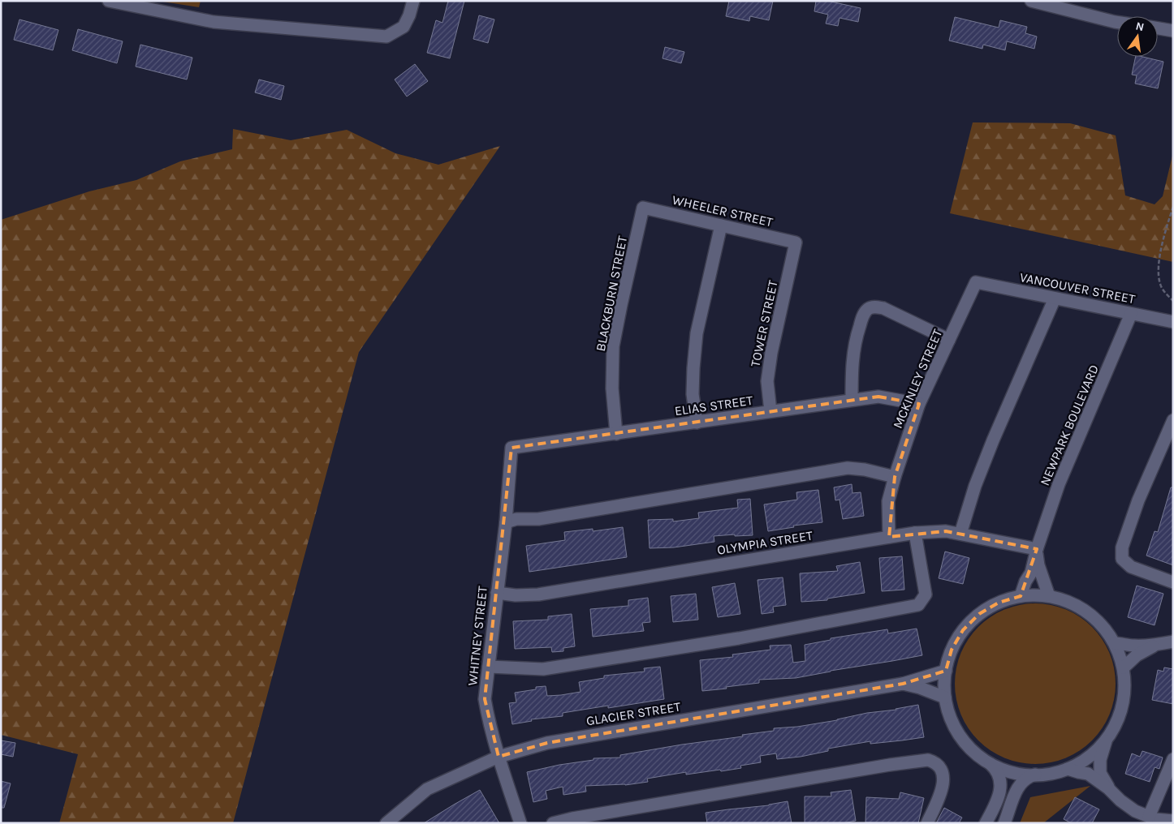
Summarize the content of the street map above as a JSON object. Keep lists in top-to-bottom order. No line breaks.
{"streets":{"street":["WHEELER STREET","VANCOUVER STREET","BLACKBURN STREET","TOWER STREET","MCKINLEY STREET","ELIAS STREET","NEWPARK BOULEVARD","OLYMPIA STREET","WHITNEY STREET","GLACIER STREET"]},"crossings":[["WHEELER STREET","BLACKBURN STREET"],["WHEELER STREET","TOWER STREET"],["VANCOUVER STREET","MCKINLEY STREET"],["VANCOUVER STREET","NEWPARK BOULEVARD"],["BLACKBURN STREET","ELIAS STREET"],["TOWER STREET","ELIAS STREET"],["MCKINLEY STREET","ELIAS STREET"],["MCKINLEY STREET","OLYMPIA STREET"],["ELIAS STREET","WHITNEY STREET"],["NEWPARK BOULEVARD","OLYMPIA STREET"],["OLYMPIA STREET","WHITNEY STREET"],["WHITNEY STREET","GLACIER STREET"]],"north":"top"}
